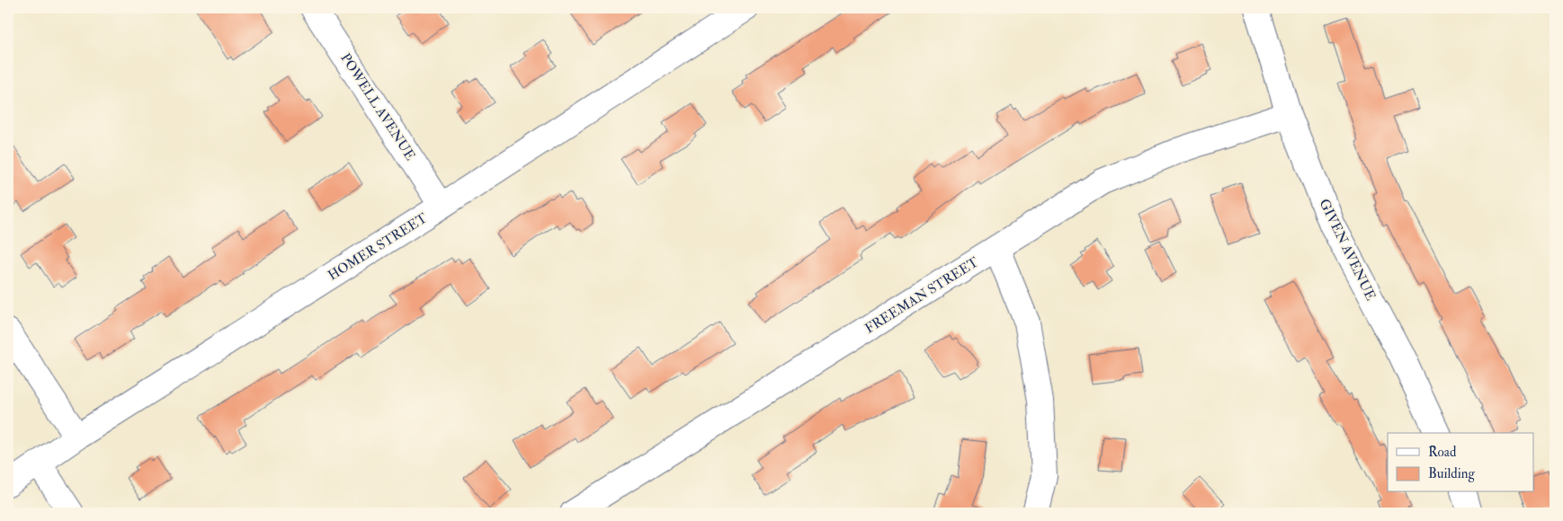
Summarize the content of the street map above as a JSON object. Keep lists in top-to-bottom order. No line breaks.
{"streets":{"street":["POWELL AVENUE","HOMER STREET","GIVEN AVENUE","FREEMAN STREET"]},"crossings":[["POWELL AVENUE","HOMER STREET"],["GIVEN AVENUE","FREEMAN STREET"]],"legend":["Road","Building"]}
